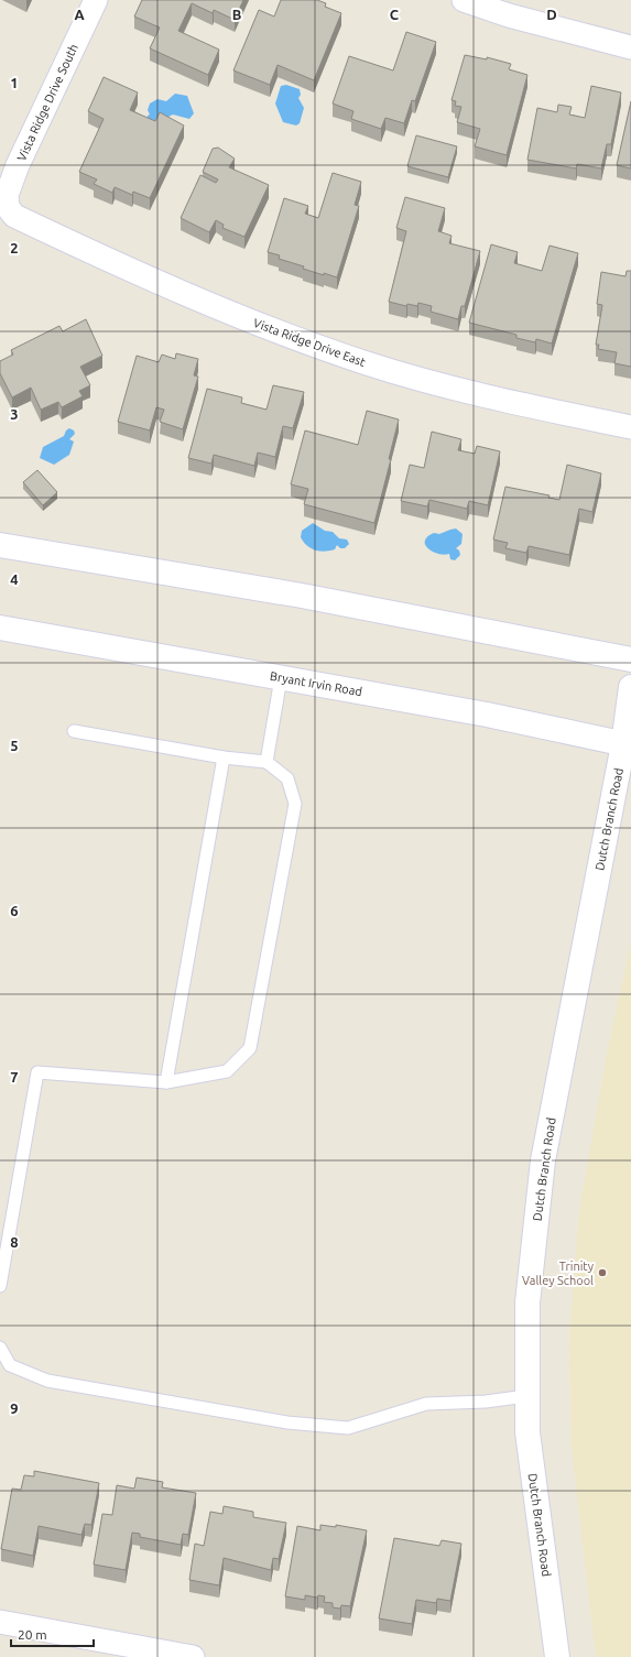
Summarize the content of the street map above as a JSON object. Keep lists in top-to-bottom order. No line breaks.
{"streets":{"main road":["Bryant Irvin Road","Dutch Branch Road"],"street":["Vista Ridge Drive South","Vista Ridge Drive East"]},"crossings":[["Vista Ridge Drive South","Vista Ridge Drive East"],["Bryant Irvin Road","Dutch Branch Road"]],"places":["Trinity Valley School"],"scale_bar":"20 m","grid":{"columns":["A","B","C","D"],"rows":["1","2","3","4","5","6","7","8","9"]}}
